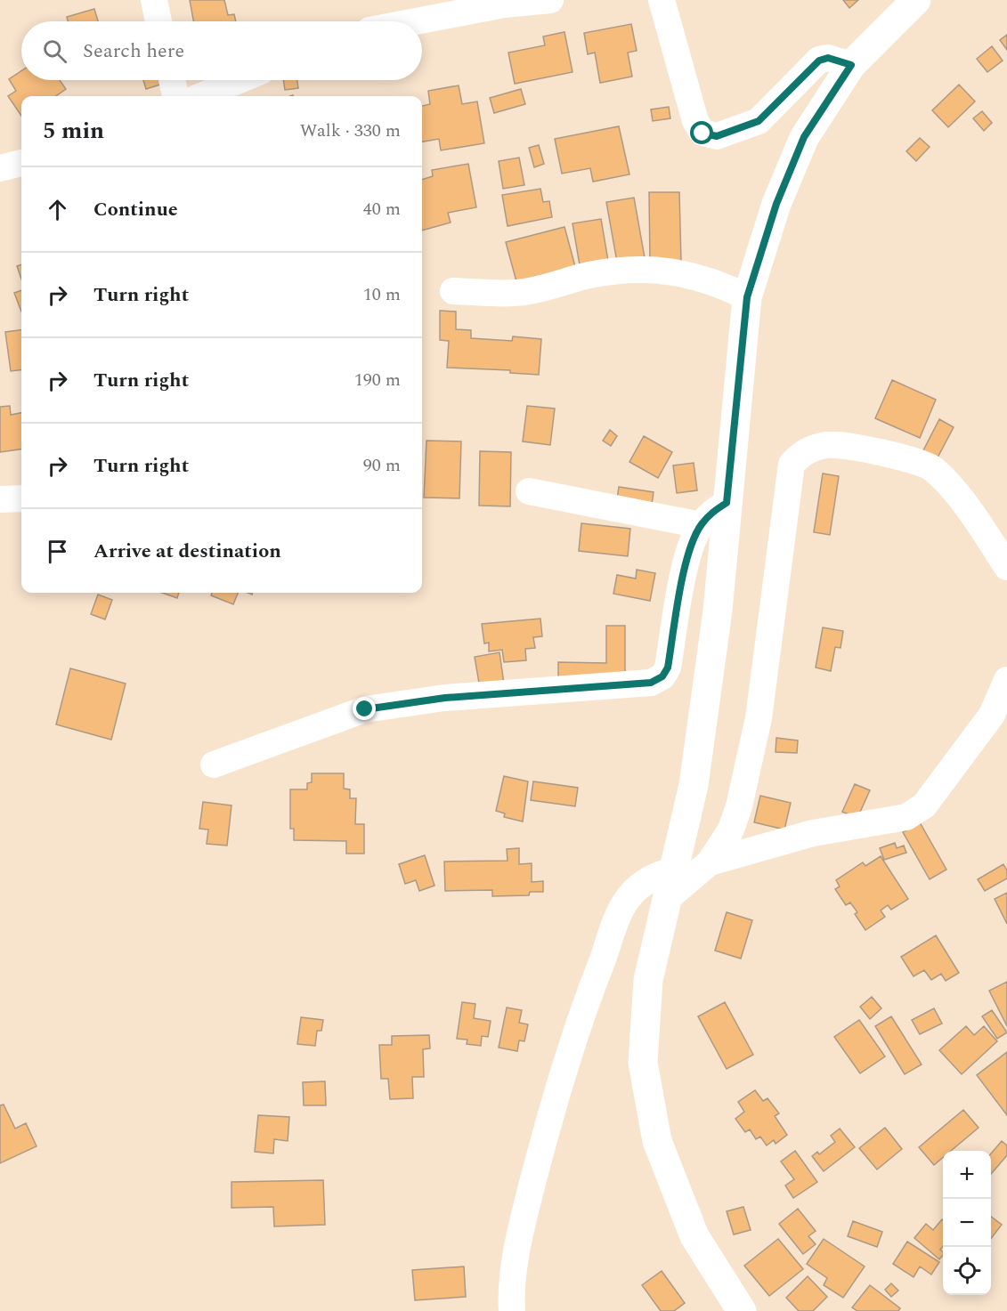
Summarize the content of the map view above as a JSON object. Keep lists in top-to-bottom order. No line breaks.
{"page":{"search":"Search here","heading":["5 min","Walk · 330 m"],"list":[["Continue","40 m"],["Turn right","10 m"],["Turn right","190 m"],["Turn right","90 m"],"Arrive at destination"],"map_buttons":["+","−"]}}
